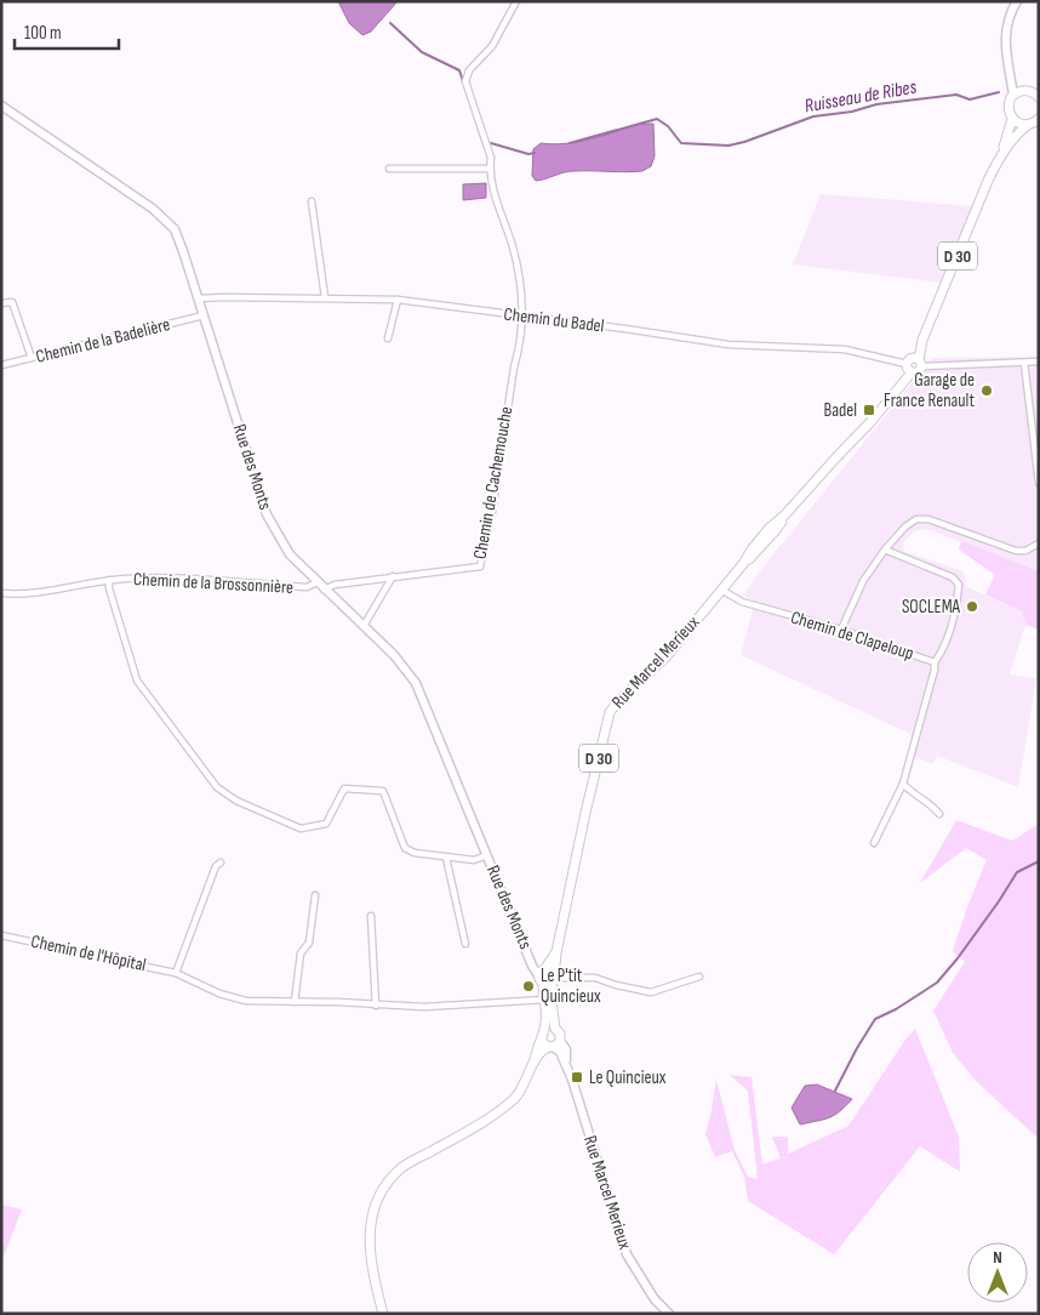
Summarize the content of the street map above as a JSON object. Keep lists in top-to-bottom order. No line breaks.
{"streets":{"main road":["D 30","Rue Marcel Merieux"],"street":["Chemin du Badel","Chemin de la Badelière","Rue des Monts","Chemin de Cachemouche","Chemin de la Brossonnière","Chemin de Clapeloup","Chemin de l'Hôpital"]},"crossings":[["D 30","Chemin du Badel"],["D 30","Rue Marcel Merieux"],["Chemin du Badel","Rue des Monts"],["Chemin du Badel","Chemin de Cachemouche"],["Chemin du Badel","Rue Marcel Merieux"],["Chemin de la Badelière","Rue des Monts"],["Rue des Monts","Chemin de Cachemouche"],["Rue des Monts","Chemin de la Brossonnière"],["Rue des Monts","Rue Marcel Merieux"],["Chemin de Clapeloup","Rue Marcel Merieux"],["Rue Marcel Merieux","Chemin de l'Hôpital"]],"water":["Ruisseau de Ribes"],"places":{"other":["Garage de France Renault","SOCLEMA","Le P'tit Quincieux"],"transit":["Badel","Le Quincieux"]},"scale_bar":"100 m","north":"top"}
